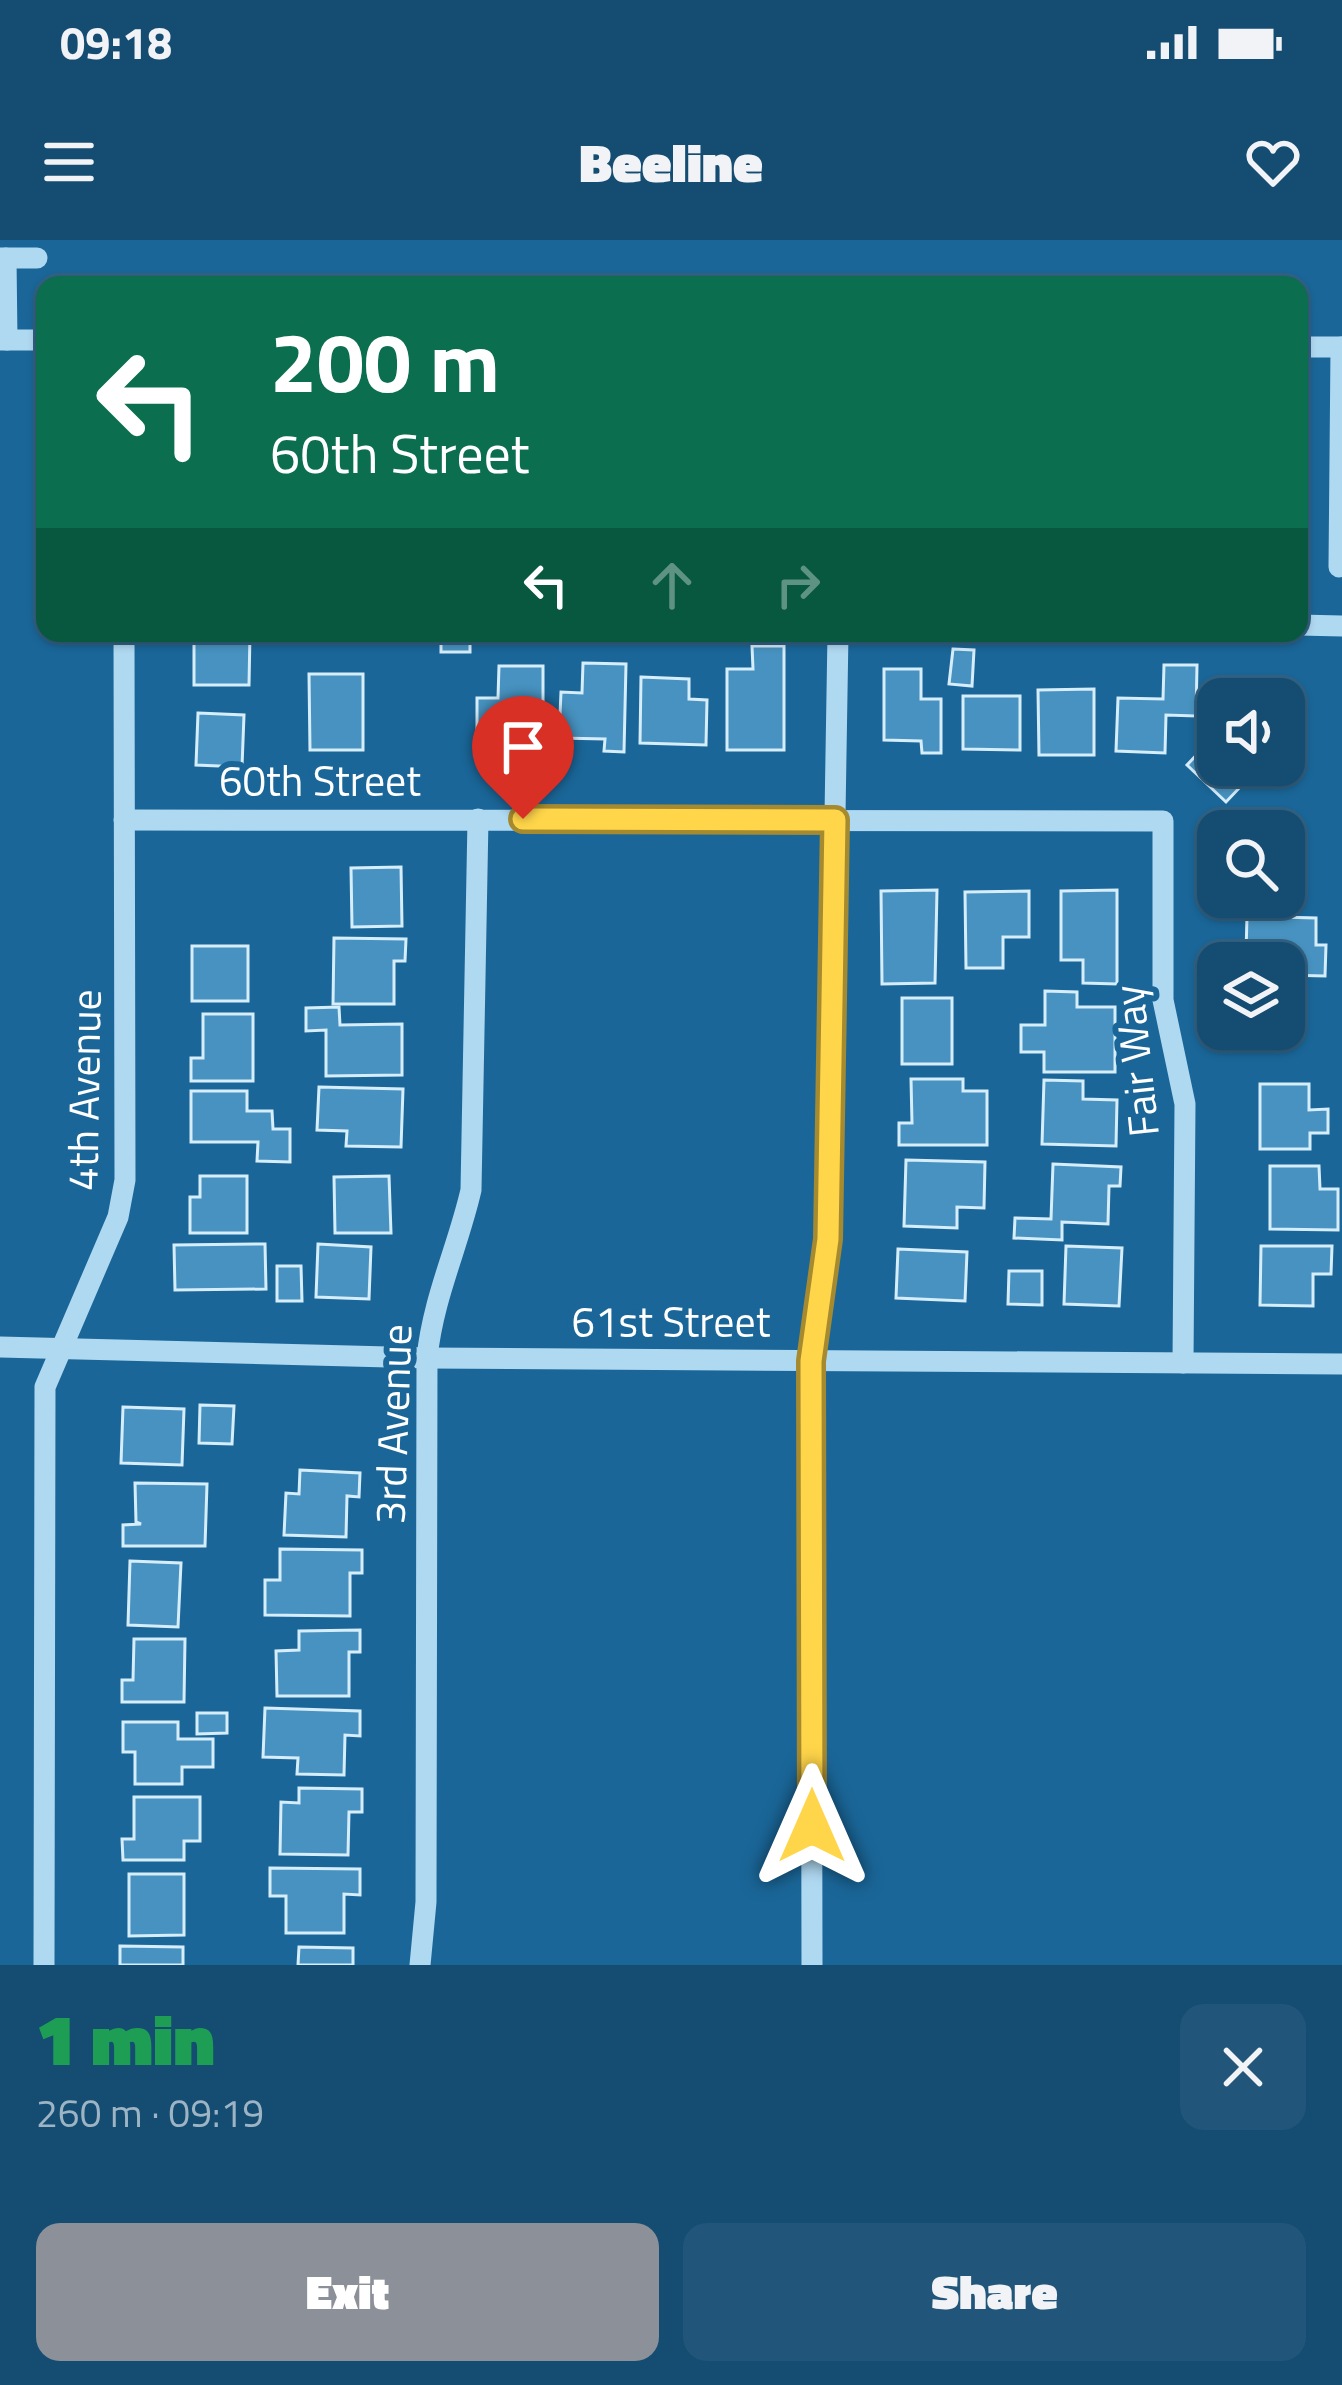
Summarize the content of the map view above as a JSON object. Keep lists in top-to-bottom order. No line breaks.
{"streets":{"street":["60th Street","Fair Way","4th Avenue","61st Street","3rd Avenue"]},"crossings":[["60th Street","Fair Way"],["60th Street","4th Avenue"],["60th Street","3rd Avenue"],["Fair Way","61st Street"],["4th Avenue","61st Street"],["61st Street","3rd Avenue"]],"page":{"status":"09:18","header":"Beeline","turn":["200 m","60th Street"],"heading":["1 min","260 m · 09:19"],"buttons":["Exit","Share"]}}
